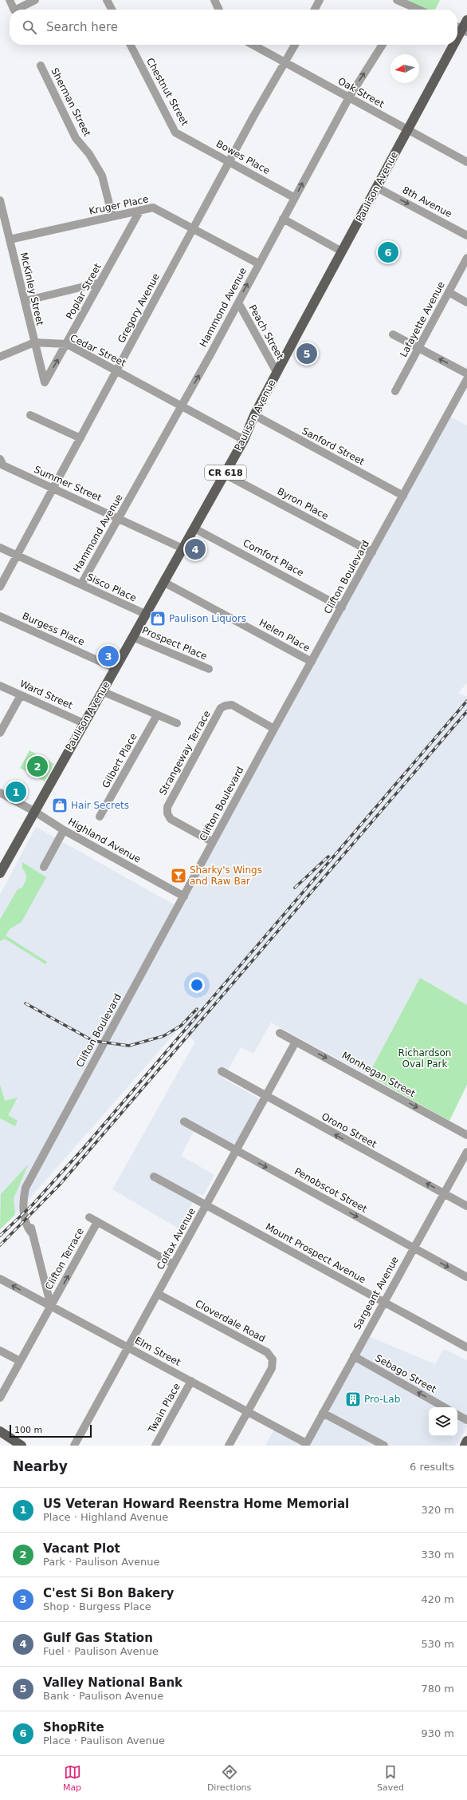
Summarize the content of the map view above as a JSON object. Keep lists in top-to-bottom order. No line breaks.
{"streets":{"main road":["Paulison Avenue","CR 618"],"street":["Chestnut Street","Oak Street","Sherman Street","Bowes Place","8th Avenue","Kruger Place","McKinley Street","Poplar Street","Hammond Avenue","Gregory Avenue","Lafayette Avenue","Peach Street","Cedar Street","Sanford Street","Summer Street","Byron Place","Comfort Place","Clifton Boulevard","Sisco Place","Burgess Place","Helen Place","Prospect Place","Ward Street","Strangeway Terrace","Gilbert Place","Highland Avenue","Monhegan Street","Orono Street","Penobscot Street","Colfax Avenue","Mount Prospect Avenue","Clifton Terrace","Sargeant Avenue","Cloverdale Road","Elm Street","Sebago Street","Twain Place"]},"crossings":[["Chestnut Street","Bowes Place"],["Oak Street","Paulison Avenue"],["Oak Street","Hammond Avenue"],["Oak Street","Gregory Avenue"],["Sherman Street","Kruger Place"],["Bowes Place","Hammond Avenue"],["Bowes Place","Gregory Avenue"],["Paulison Avenue","8th Avenue"],["Paulison Avenue","Peach Street"],["Paulison Avenue","Cedar Street"],["Paulison Avenue","Sanford Street"],["Paulison Avenue","Summer Street"],["Paulison Avenue","Byron Place"],["Paulison Avenue","Comfort Place"],["Paulison Avenue","Sisco Place"],["Paulison Avenue","Burgess Place"],["Paulison Avenue","Helen Place"],["Paulison Avenue","Prospect Place"],["Paulison Avenue","Ward Street"],["Paulison Avenue","Highland Avenue"],["Kruger Place","McKinley Street"],["Kruger Place","Poplar Street"],["Kruger Place","Hammond Avenue"],["Kruger Place","Gregory Avenue"],["McKinley Street","Poplar Street"],["McKinley Street","Cedar Street"],["Poplar Street","Cedar Street"],["Hammond Avenue","Peach Street"],["Hammond Avenue","Cedar Street"],["Hammond Avenue","Summer Street"],["Hammond Avenue","Sisco Place"],["Gregory Avenue","Cedar Street"],["Gregory Avenue","Summer Street"],["Gregory Avenue","Sisco Place"],["Sanford Street","Clifton Boulevard"],["Byron Place","Clifton Boulevard"],["Comfort Place","Clifton Boulevard"],["Clifton Boulevard","Helen Place"],["Clifton Boulevard","Strangeway Terrace"],["Clifton Boulevard","Highland Avenue"],["Clifton Boulevard","Clifton Terrace"],["Clifton Boulevard","Elm Street"],["Monhegan Street","Colfax Avenue"],["Orono Street","Colfax Avenue"],["Orono Street","Sargeant Avenue"],["Penobscot Street","Colfax Avenue"],["Penobscot Street","Sargeant Avenue"],["Colfax Avenue","Mount Prospect Avenue"],["Colfax Avenue","Cloverdale Road"],["Colfax Avenue","Elm Street"],["Mount Prospect Avenue","Sargeant Avenue"],["Clifton Terrace","Elm Street"],["Sargeant Avenue","Elm Street"],["Sargeant Avenue","Sebago Street"],["Cloverdale Road","Elm Street"],["Elm Street","Twain Place"]],"one_way":["8th Avenue","Hammond Avenue","Monhegan Street","Orono Street","Penobscot Street","Clifton Terrace"],"parks":["Richardson Oval Park"],"places":{"shop":["Paulison Liquors","Hair Secrets"],"bar":["Sharky's Wings and Raw Bar"],"building":["Pro-Lab"]},"scale_bar":"100 m","north":"left","page":{"search":"Search here","pins":["6","5","4","3","2","1"],"scale":"100 m","heading":["Nearby","6 results"],"list":[{"mark":"1","name":"US Veteran Howard Reenstra Home Memorial","note":"Place · Highland Avenue","value":"320 m"},{"mark":"2","name":"Vacant Plot","note":"Park · Paulison Avenue","value":"330 m"},{"mark":"3","name":"C'est Si Bon Bakery","note":"Shop · Burgess Place","value":"420 m"},{"mark":"4","name":"Gulf Gas Station","note":"Fuel · Paulison Avenue","value":"530 m"},{"mark":"5","name":"Valley National Bank","note":"Bank · Paulison Avenue","value":"780 m"},{"mark":"6","name":"ShopRite","note":"Place · Paulison Avenue","value":"930 m"}],"nav":["Map","Directions","Saved"]}}
